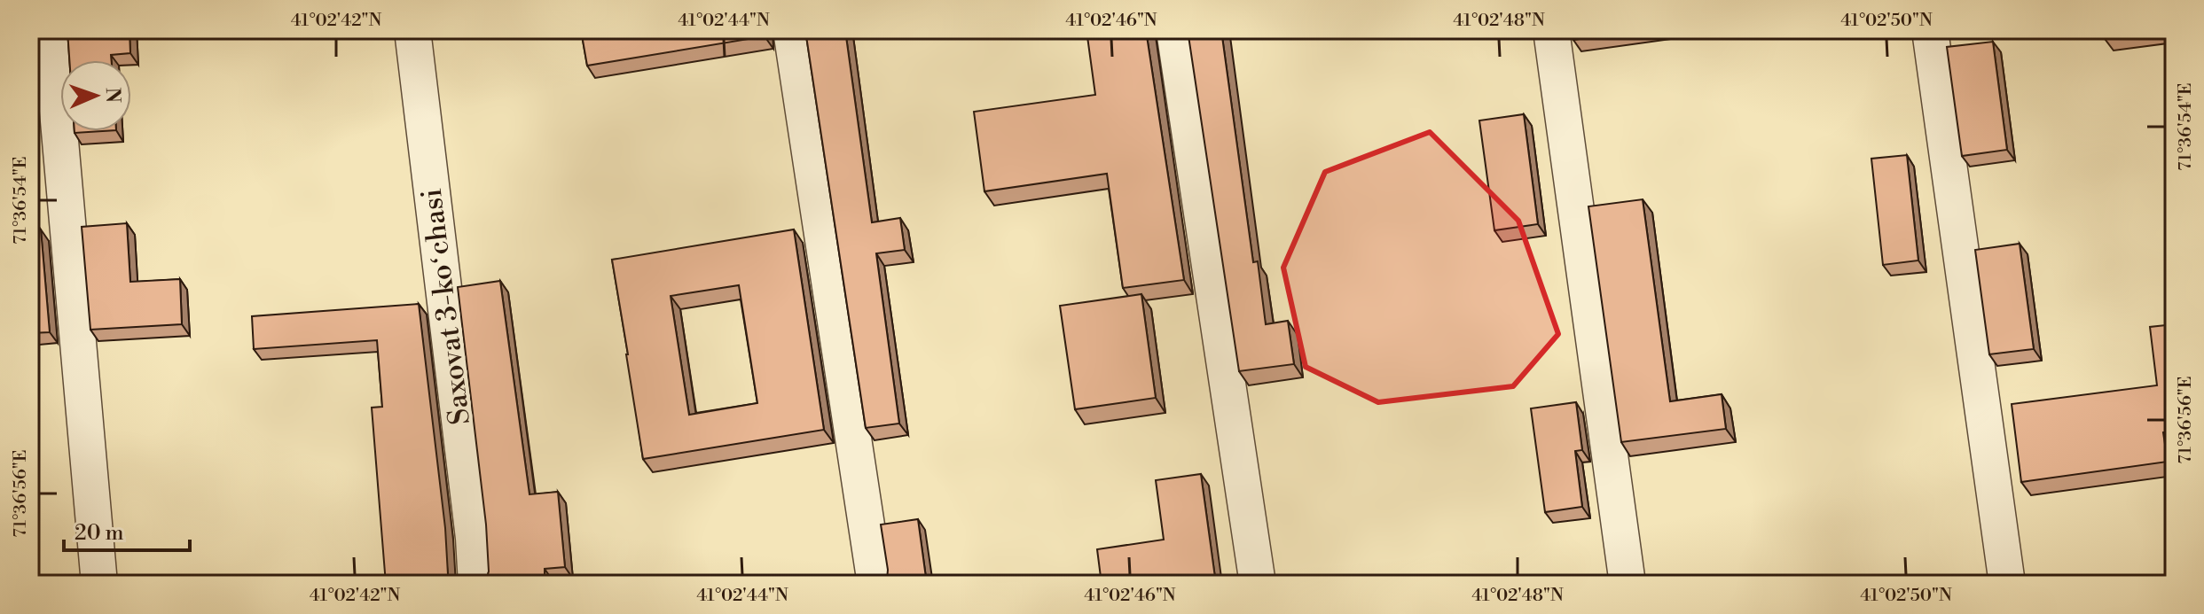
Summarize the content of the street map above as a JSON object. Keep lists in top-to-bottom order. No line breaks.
{"streets":{"street":["Saxovat 3-koʻchasi"]},"scale_bar":"20 m","north":"right","coordinates":["41°02'42\"N","41°02'44\"N","41°02'46\"N","41°02'48\"N","41°02'50\"N","71°36'54\"E","71°36'56\"E"]}
